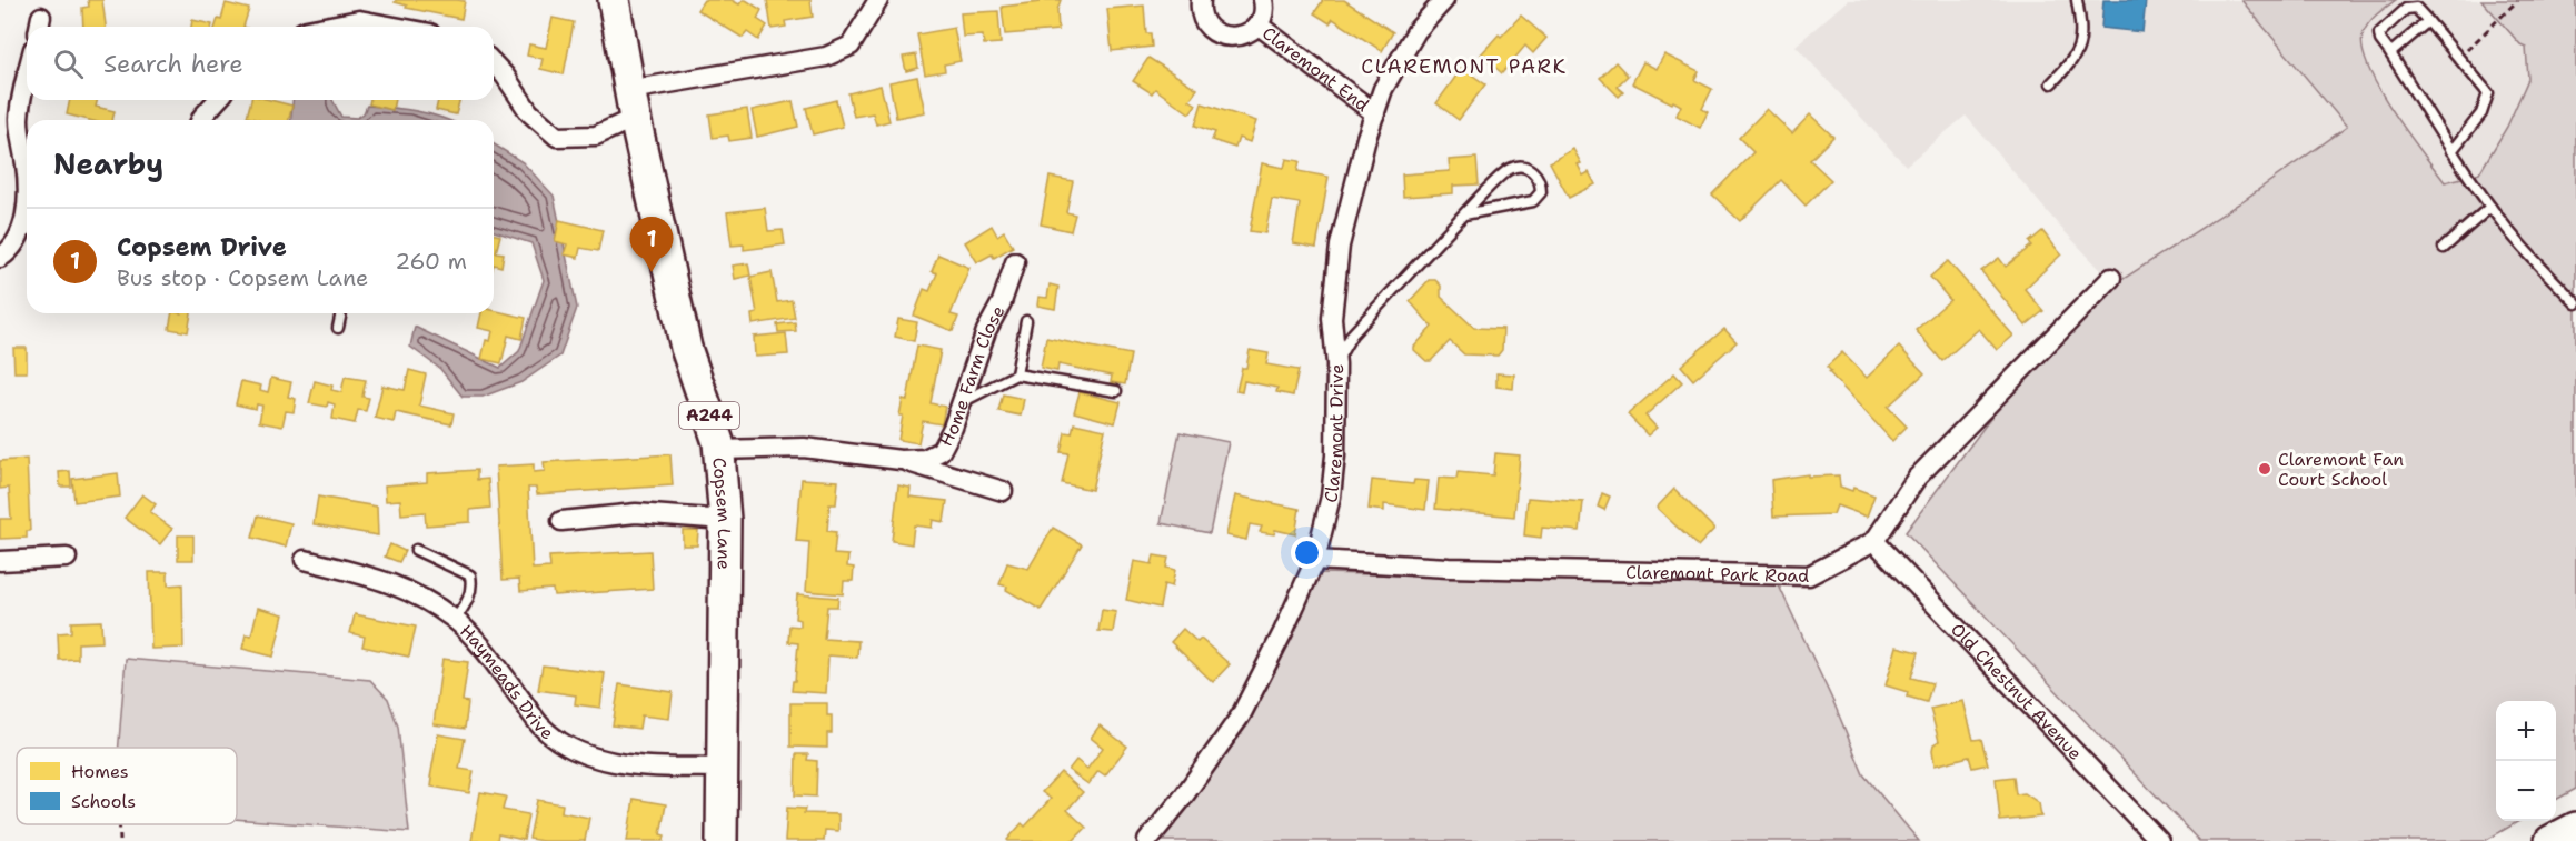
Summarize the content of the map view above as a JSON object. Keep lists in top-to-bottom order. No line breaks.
{"streets":{"main road":["A244","Copsem Lane"],"street":["Claremont End","Home Farm Close","Claremont Drive","Claremont Park Road","Haymeads Drive","Old Chestnut Avenue"]},"crossings":[["Claremont End","Claremont Drive"],["Home Farm Close","Copsem Lane"],["Claremont Drive","Claremont Park Road"],["Copsem Lane","Haymeads Drive"],["Claremont Park Road","Old Chestnut Avenue"]],"districts":["CLAREMONT PARK"],"places":["Claremont Fan Court School"],"legend":["Homes","Schools"],"page":{"search":"Search here","heading":"Nearby","list":[{"mark":"1","name":"Copsem Drive","note":"Bus stop · Copsem Lane","value":"260 m"}],"pins":"1","map_buttons":["+","−"]}}
